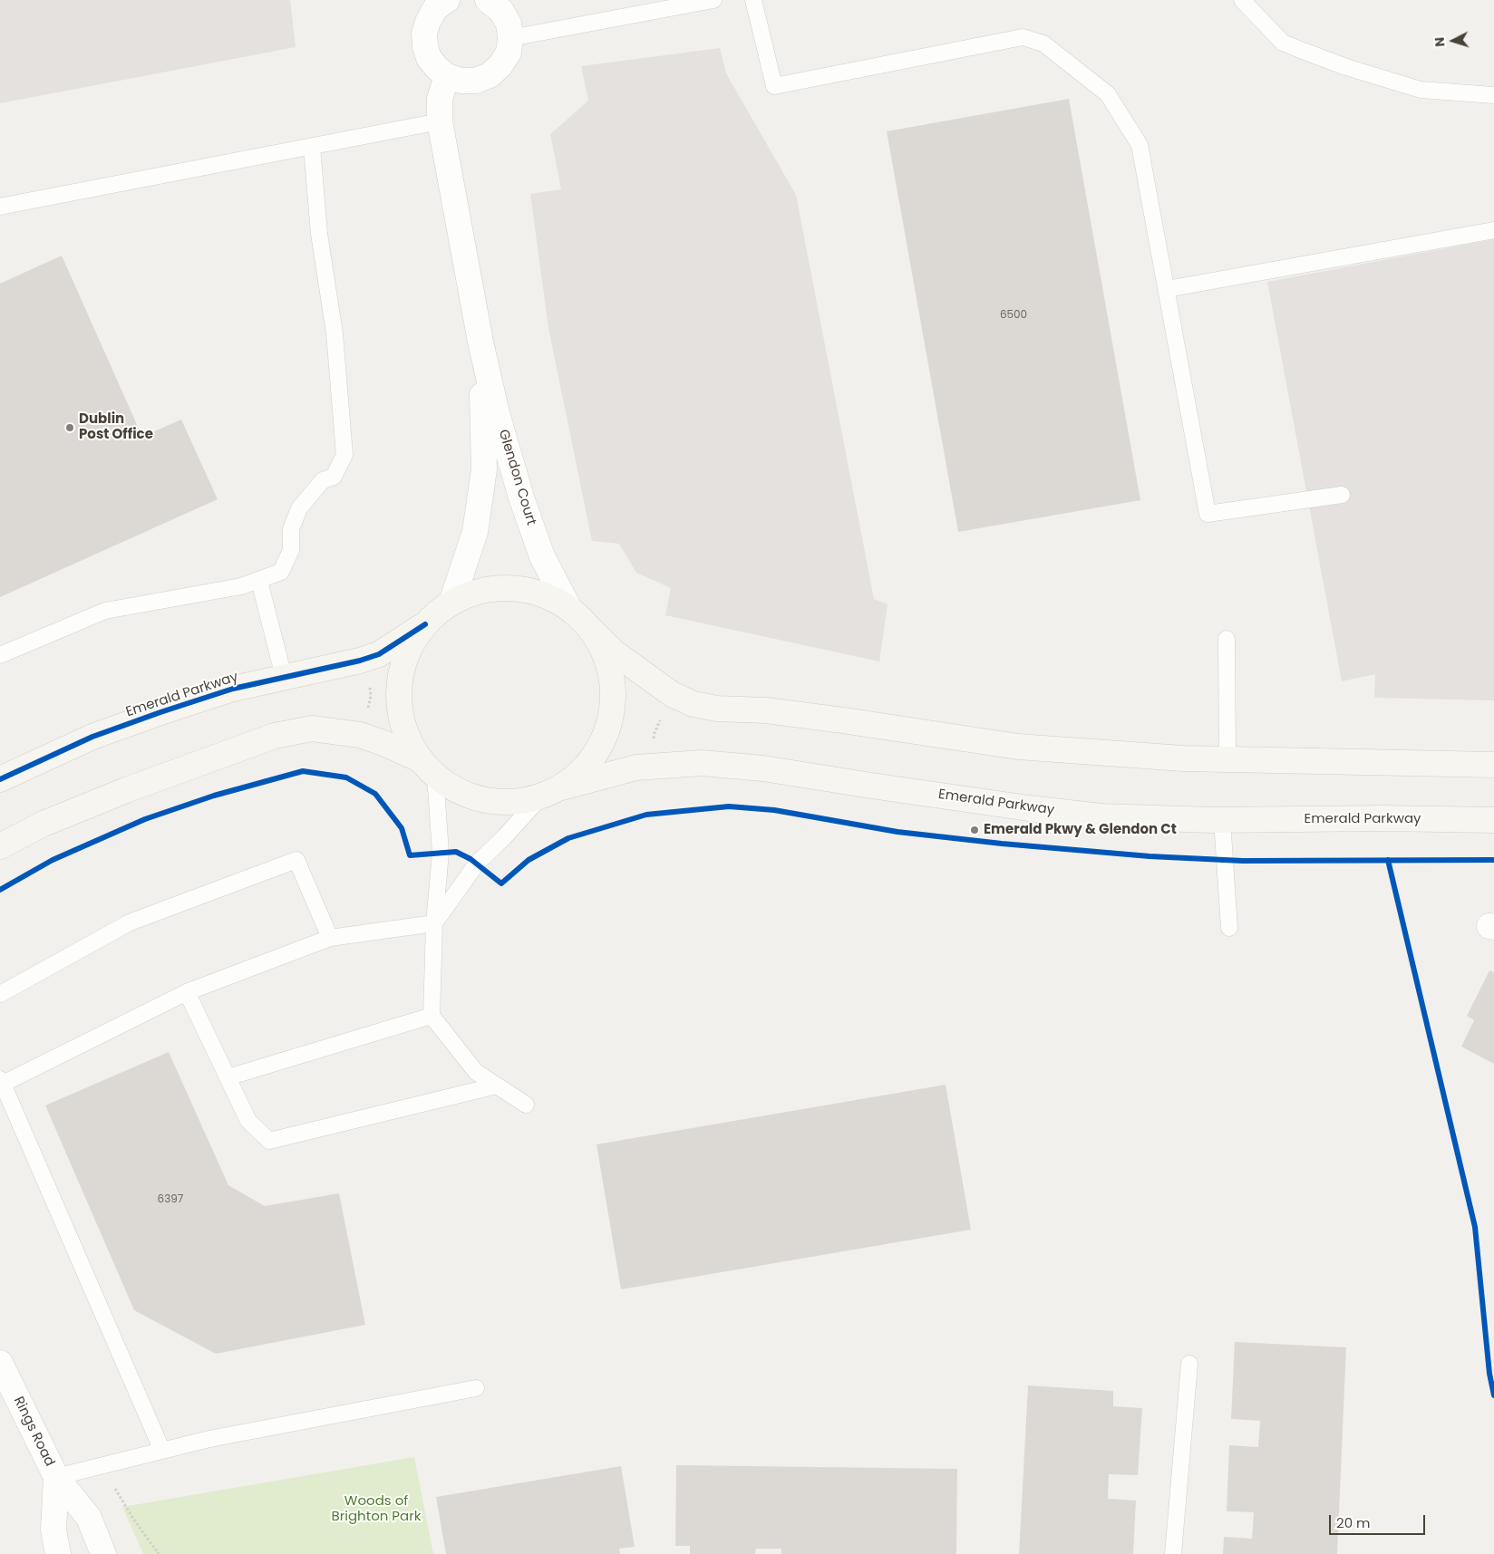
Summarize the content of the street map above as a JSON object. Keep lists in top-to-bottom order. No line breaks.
{"streets":{"main road":["Emerald Parkway"],"street":["Glendon Court","Rings Road"]},"parks":["Woods of Brighton Park"],"places":["Dublin Post Office","Emerald Pkwy & Glendon Ct"],"house_numbers":["6500","6397"],"scale_bar":"20 m","north":"left"}
